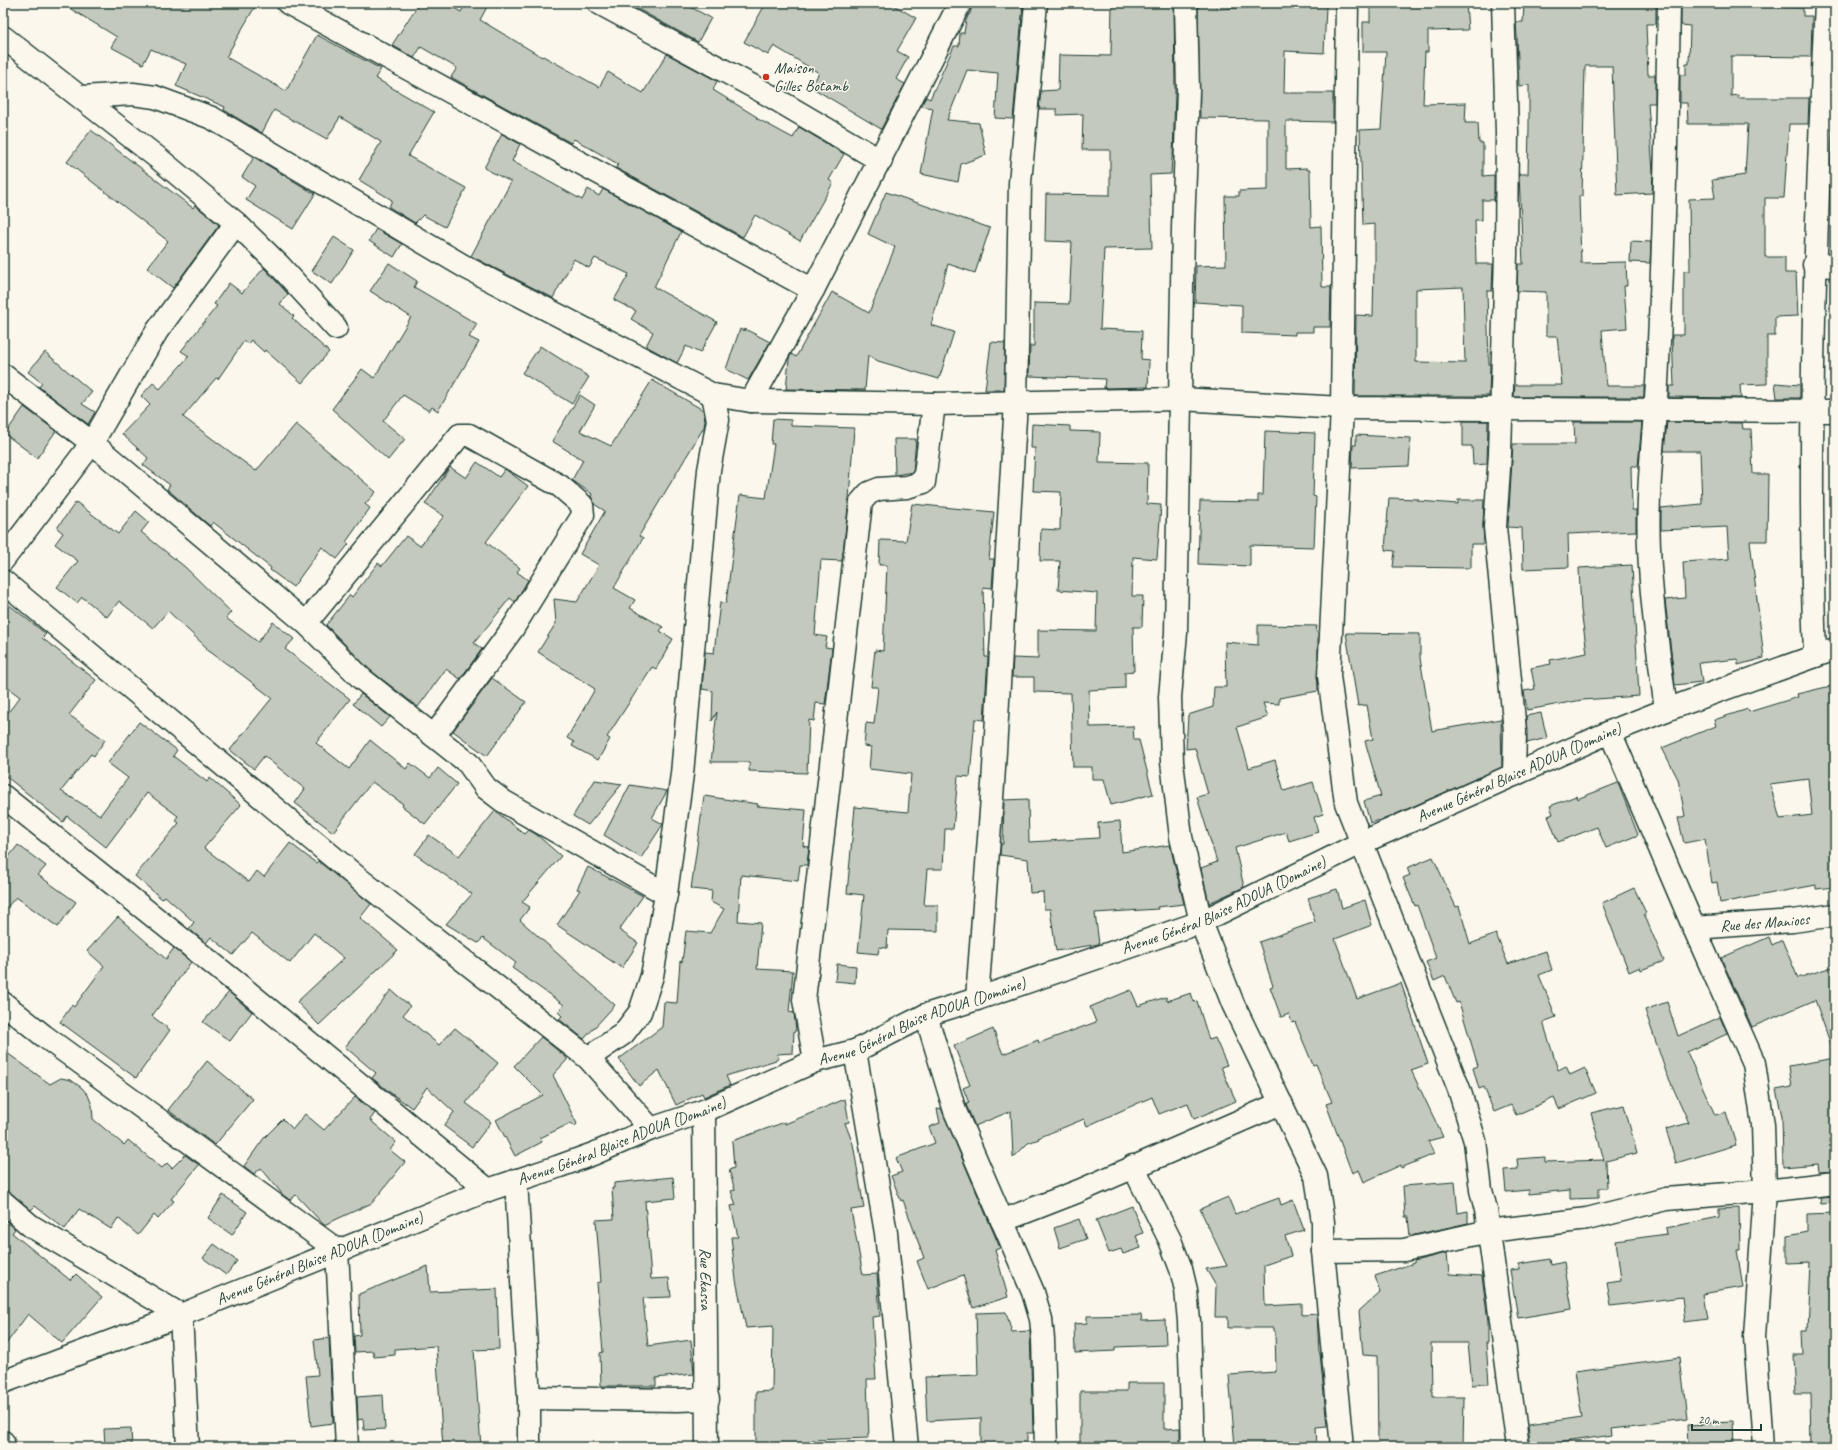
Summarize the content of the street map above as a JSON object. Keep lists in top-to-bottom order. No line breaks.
{"streets":{"street":["Avenue Général Blaise ADOUA (Domaine)","Rue des Maniocs","Rue Ekassa"]},"crossings":[["Avenue Général Blaise ADOUA (Domaine)","Rue Ekassa"]],"places":["Maison Gilles Botamb"],"scale_bar":"20 m"}
